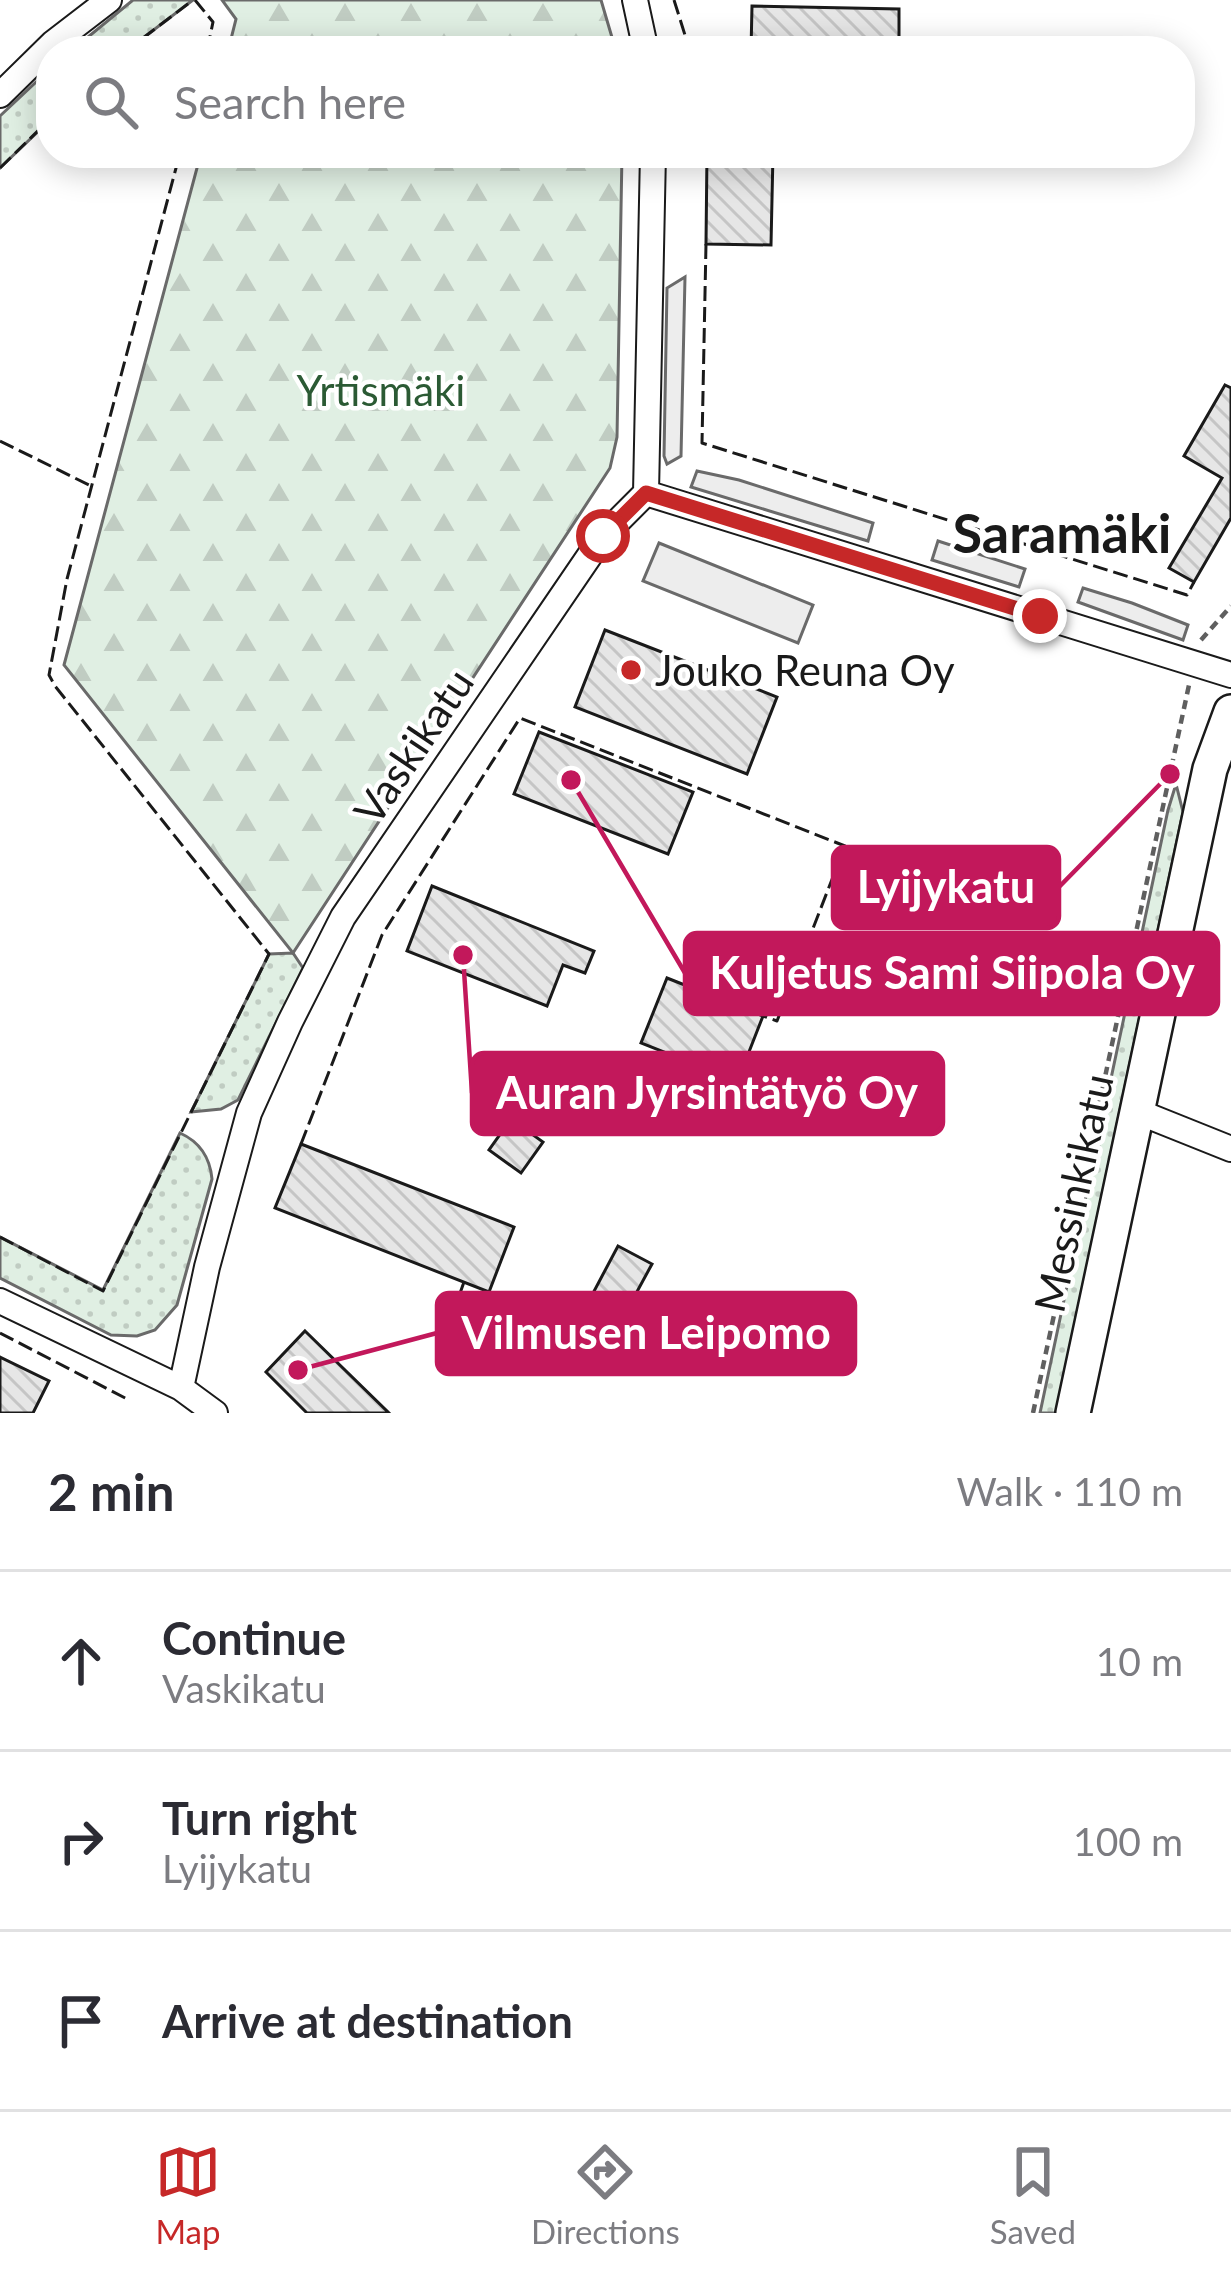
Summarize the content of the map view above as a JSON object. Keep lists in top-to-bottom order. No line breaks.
{"streets":{"street":["Vaskikatu","Messinkikatu"]},"districts":["Saramäki"],"parks":["Yrtismäki"],"places":["Jouko Reuna Oy","Lyijykatu","Kuljetus Sami Siipola Oy","Auran Jyrsintätyö Oy","Vilmusen Leipomo"],"page":{"search":"Search here","heading":["2 min","Walk · 110 m"],"list":[["Continue","Vaskikatu","10 m"],["Turn right","Lyijykatu","100 m"],"Arrive at destination"],"nav":["Map","Directions","Saved"]}}
